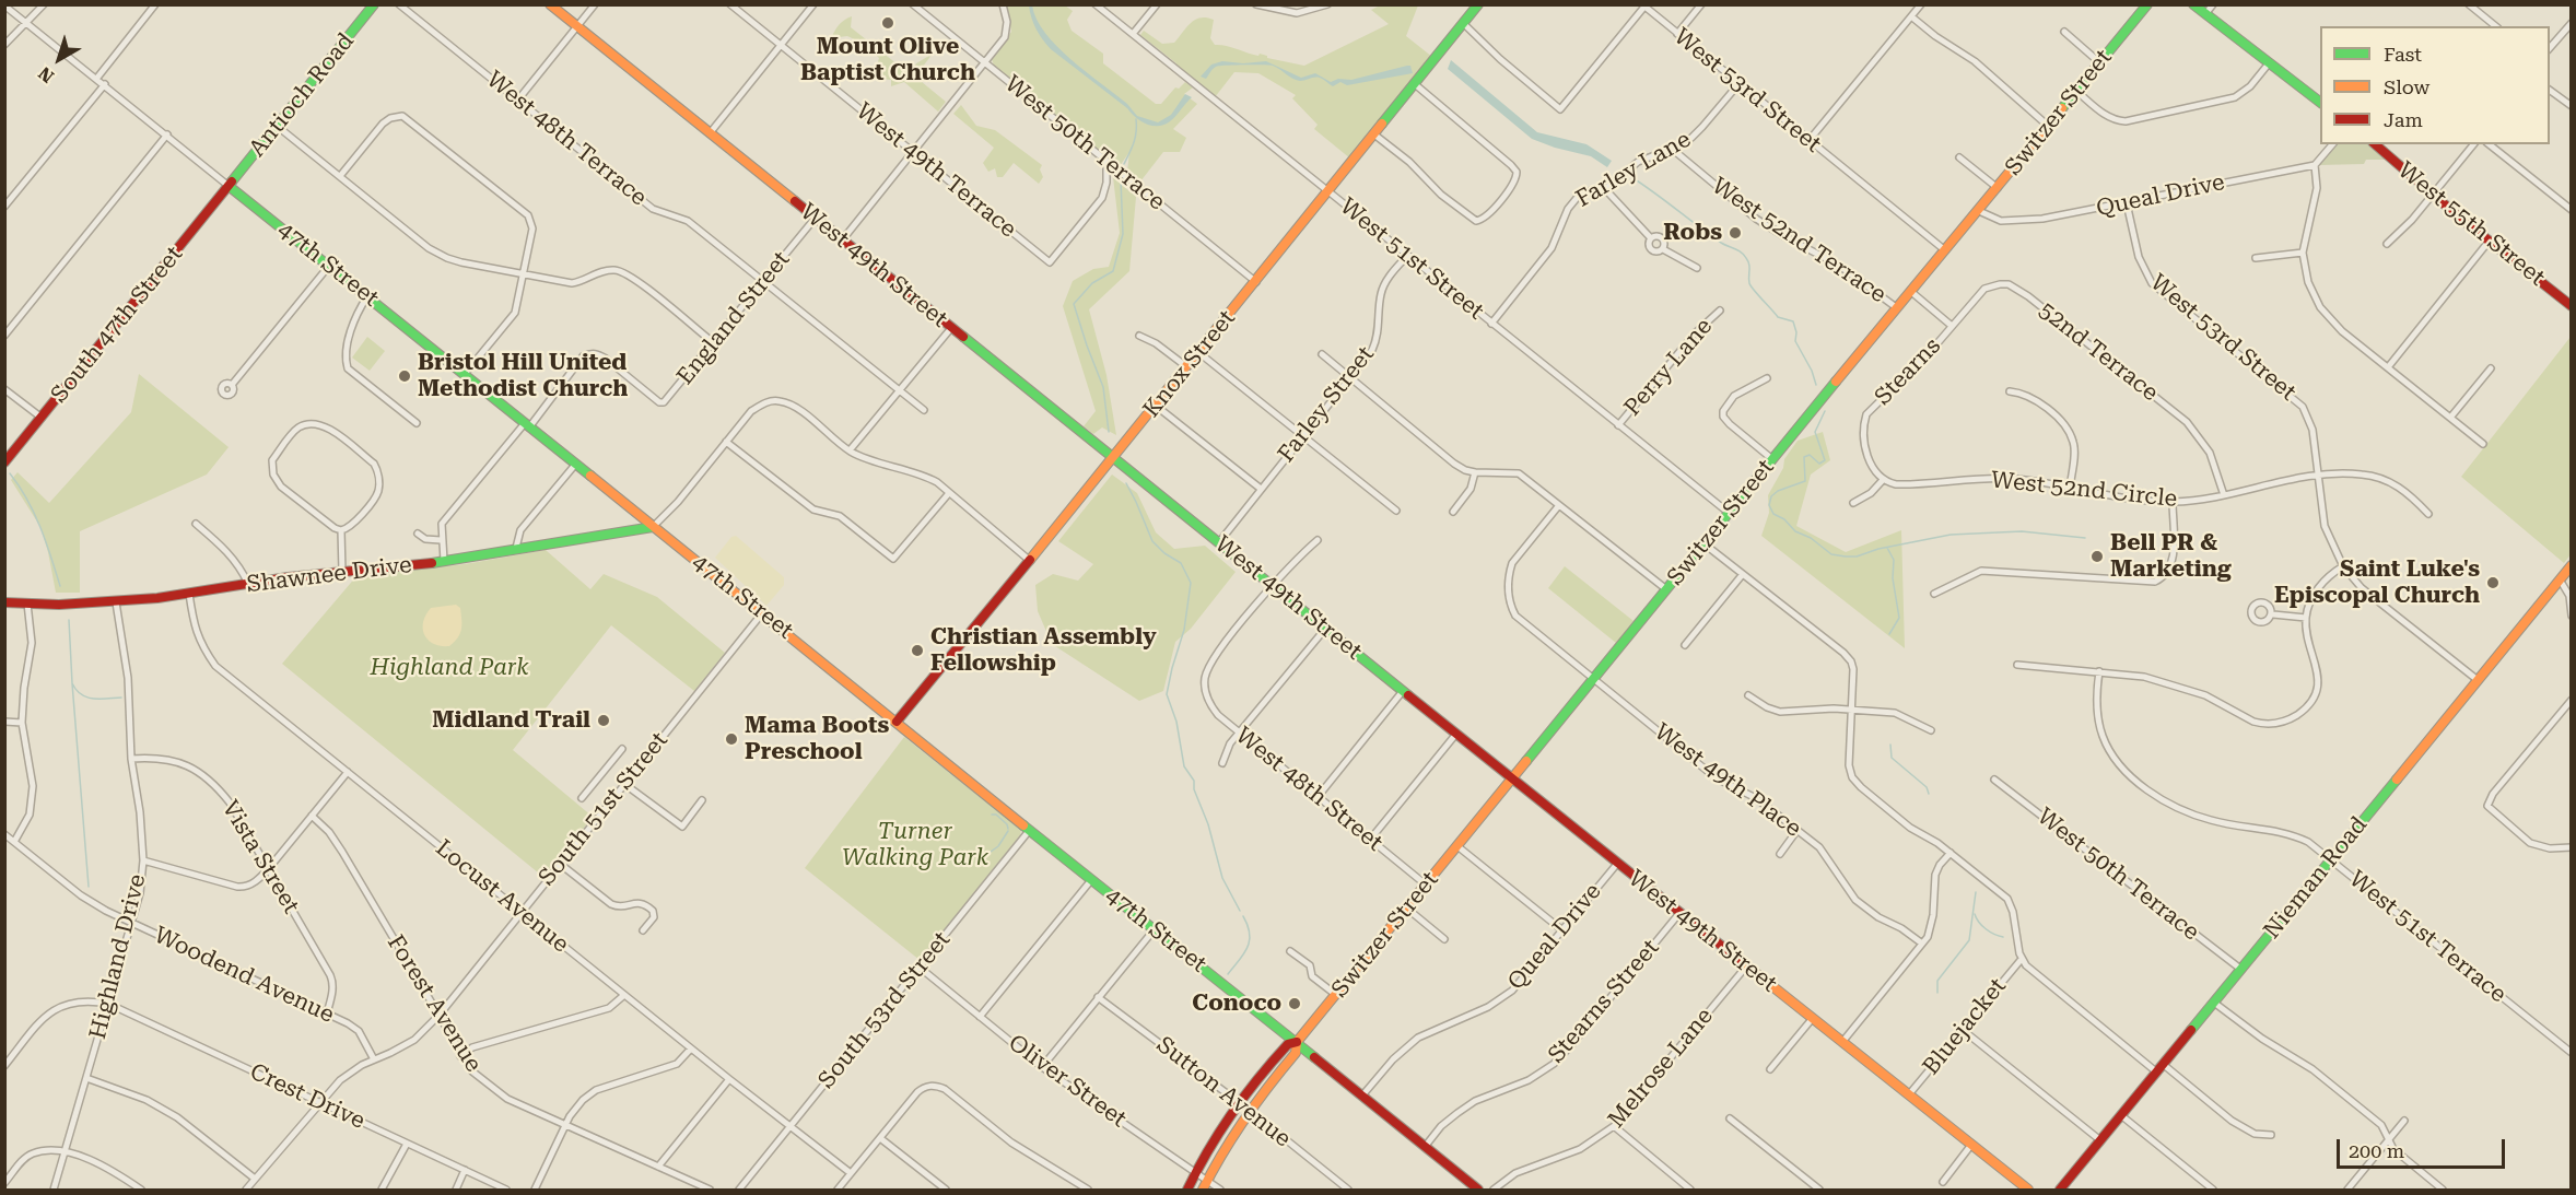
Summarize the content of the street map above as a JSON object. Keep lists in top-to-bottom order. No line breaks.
{"streets":{"street":["West 53rd Street","Antioch Road","Switzer Street","West 48th Terrace","West 50th Terrace","Farley Lane","West 49th Terrace","Queal Drive","West 55th Street","West 52nd Terrace","West 51st Street","47th Street","West 49th Street","England Street","South 47th Street","52nd Terrace","Knox Street","Perry Lane","Stearns","Farley Street","West 52nd Circle","Shawnee Drive","West 49th Place","West 48th Street","South 51st Street","Vista Street","Nieman Road","Locust Avenue","West 51st Terrace","Highland Drive","Woodend Avenue","Stearns Street","Forest Avenue","South 53rd Street","Bluejacket","Melrose Lane","Oliver Street","Sutton Avenue","Crest Drive"]},"crossings":[["West 53rd Street","Switzer Street"],["West 53rd Street","Farley Lane"],["West 53rd Street","Queal Drive"],["West 53rd Street","West 52nd Circle"],["West 53rd Street","Nieman Road"],["Antioch Road","47th Street"],["Antioch Road","South 47th Street"],["Switzer Street","Queal Drive"],["Switzer Street","West 52nd Terrace"],["Switzer Street","West 51st Street"],["Switzer Street","47th Street"],["Switzer Street","West 49th Street"],["Switzer Street","West 49th Place"],["Switzer Street","West 48th Street"],["West 48th Terrace","England Street"],["West 50th Terrace","West 49th Terrace"],["West 50th Terrace","Knox Street"],["West 50th Terrace","Nieman Road"],["Farley Lane","West 52nd Terrace"],["Farley Lane","West 51st Street"],["Queal Drive","47th Street"],["Queal Drive","West 49th Street"],["West 51st Street","Knox Street"],["West 51st Street","Perry Lane"],["West 51st Street","Farley Street"],["47th Street","England Street"],["47th Street","South 47th Street"],["47th Street","Knox Street"],["47th Street","Shawnee Drive"],["47th Street","South 51st Street"],["47th Street","Stearns Street"],["47th Street","South 53rd Street"],["West 49th Street","England Street"],["West 49th Street","Knox Street"],["West 49th Street","Farley Street"],["West 49th Street","West 48th Street"],["West 49th Street","Stearns Street"],["West 49th Street","Bluejacket"],["West 49th Street","Melrose Lane"],["52nd Terrace","Stearns"],["52nd Terrace","West 52nd Circle"],["Stearns","West 52nd Circle"],["Shawnee Drive","Locust Avenue"],["Shawnee Drive","Highland Drive"],["South 51st Street","Locust Avenue"],["South 51st Street","Woodend Avenue"],["South 51st Street","Forest Avenue"],["South 51st Street","Crest Drive"],["Vista Street","Highland Drive"],["Vista Street","Woodend Avenue"],["Nieman Road","West 51st Terrace"],["Locust Avenue","South 53rd Street"],["Highland Drive","Woodend Avenue"],["Highland Drive","Crest Drive"],["South 53rd Street","Oliver Street"]],"parks":["Highland Park","Turner Walking Park"],"places":["Mount Olive Baptist Church","Robs","Bristol Hill United Methodist Church","Bell PR & Marketing","Saint Luke's Episcopal Church","Christian Assembly Fellowship","Midland Trail","Mama Boots Preschool","Conoco"],"legend":["Fast","Slow","Jam"],"scale_bar":"200 m","north":"bottom left"}
